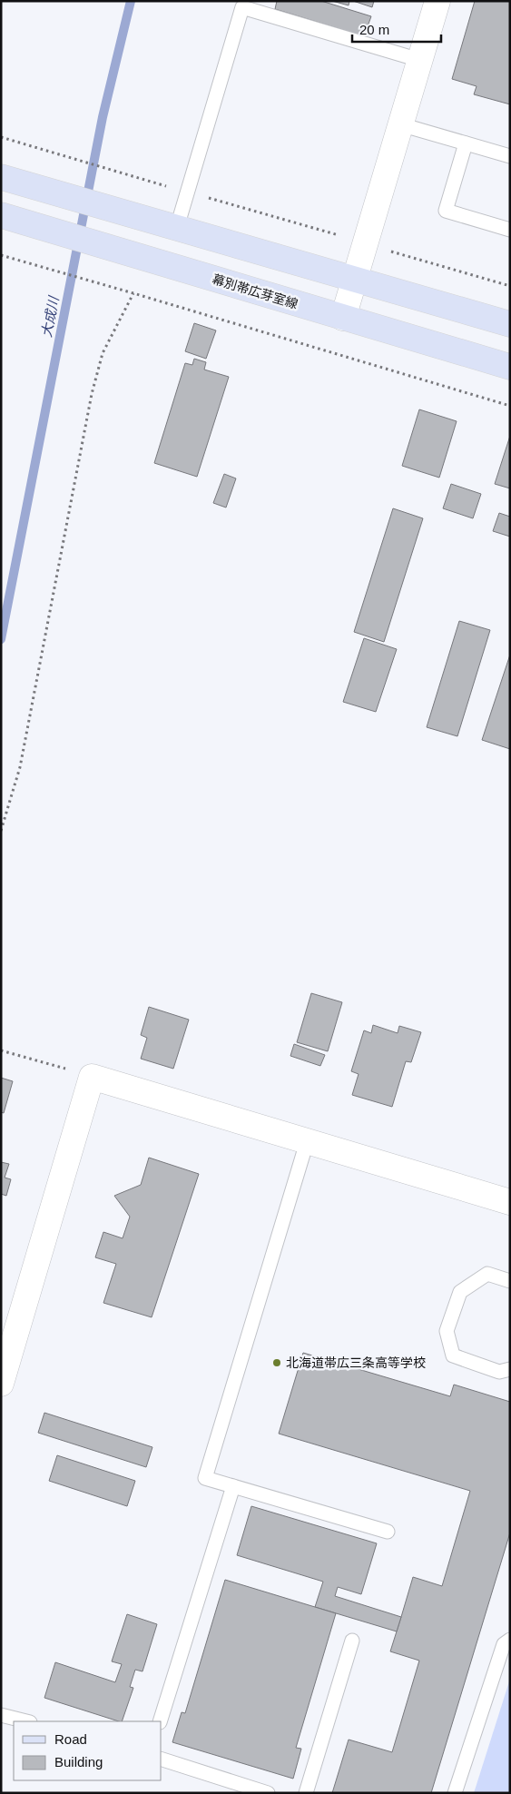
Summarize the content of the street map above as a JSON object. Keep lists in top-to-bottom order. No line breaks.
{"streets":{"main road":["幕別帯広芽室線"]},"water":["大成川"],"places":["北海道帯広三条高等学校"],"legend":["Road","Building"],"scale_bar":"20 m"}
